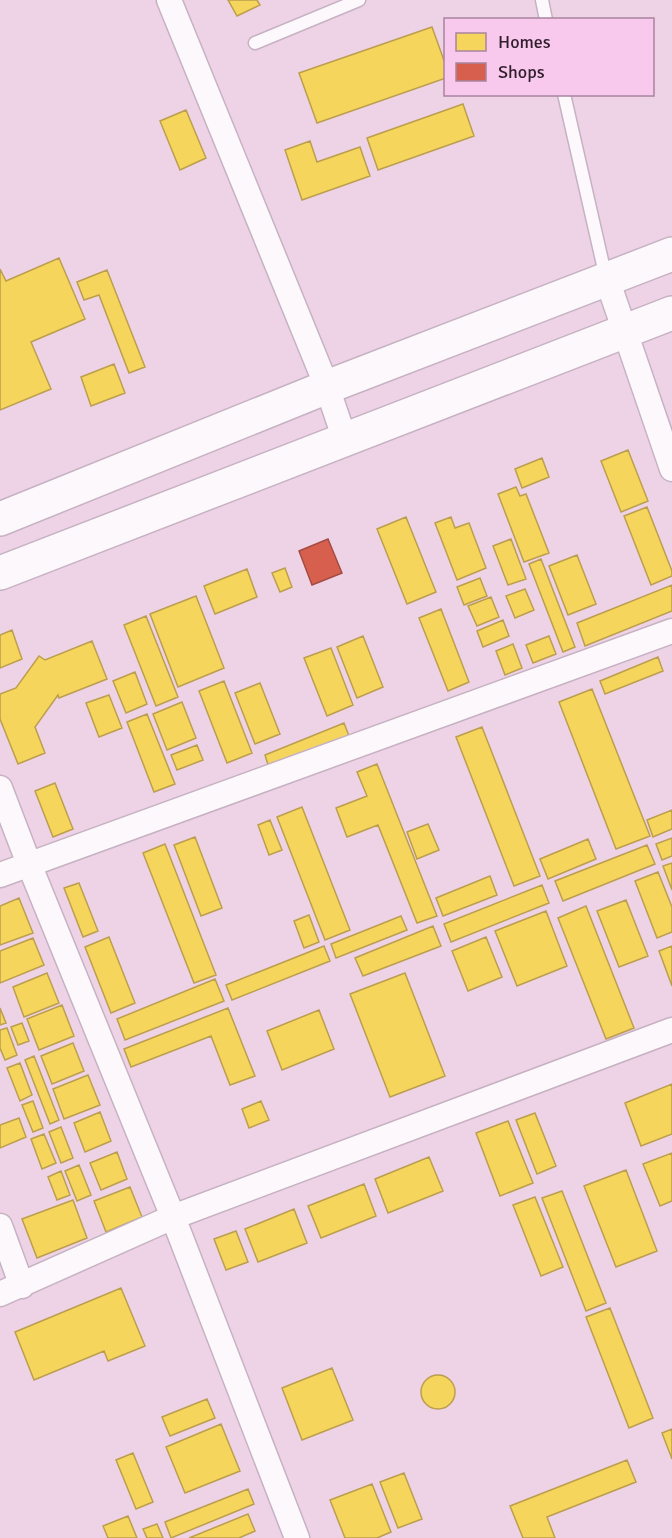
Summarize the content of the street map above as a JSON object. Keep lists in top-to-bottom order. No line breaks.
{"legend":["Homes","Shops"]}
